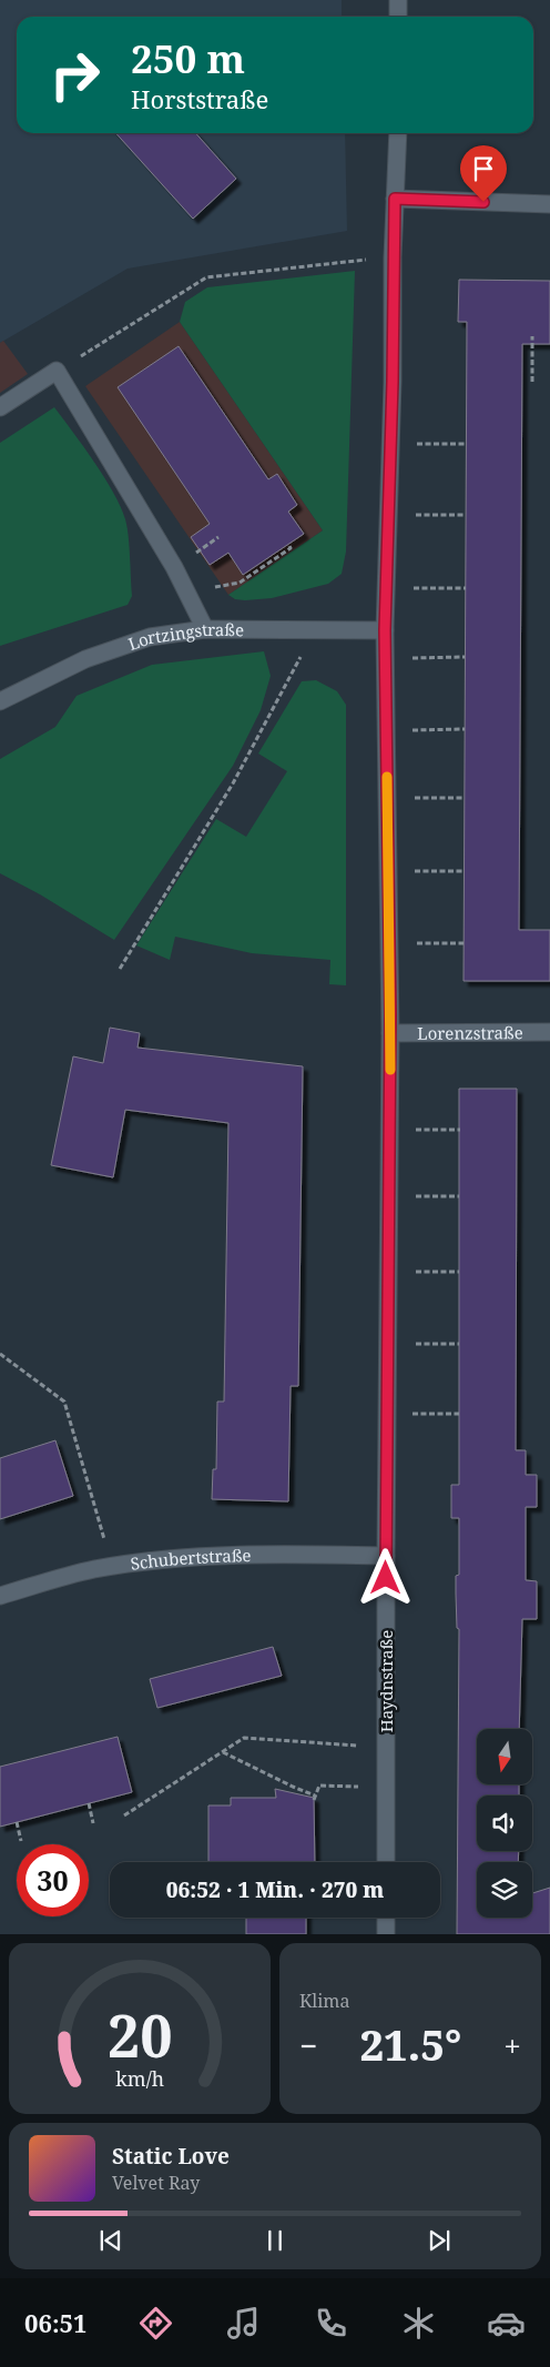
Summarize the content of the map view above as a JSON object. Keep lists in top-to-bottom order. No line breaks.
{"streets":{"street":["Lortzingstraße","Lorenzstraße","Schubertstraße","Haydnstraße"]},"crossings":[["Lortzingstraße","Haydnstraße"],["Lorenzstraße","Haydnstraße"],["Schubertstraße","Haydnstraße"]],"north":"bottom","page":{"turn":["250 m","Horststraße"],"limit":"30","trip":"06:52 · 1 Min. · 270 m","tile":"Klima","heat":["−","21.5°","+"],"song":["Static Love","Velvet Ray"],"tabs":"06:51","gauge":["20","km/h"]}}
